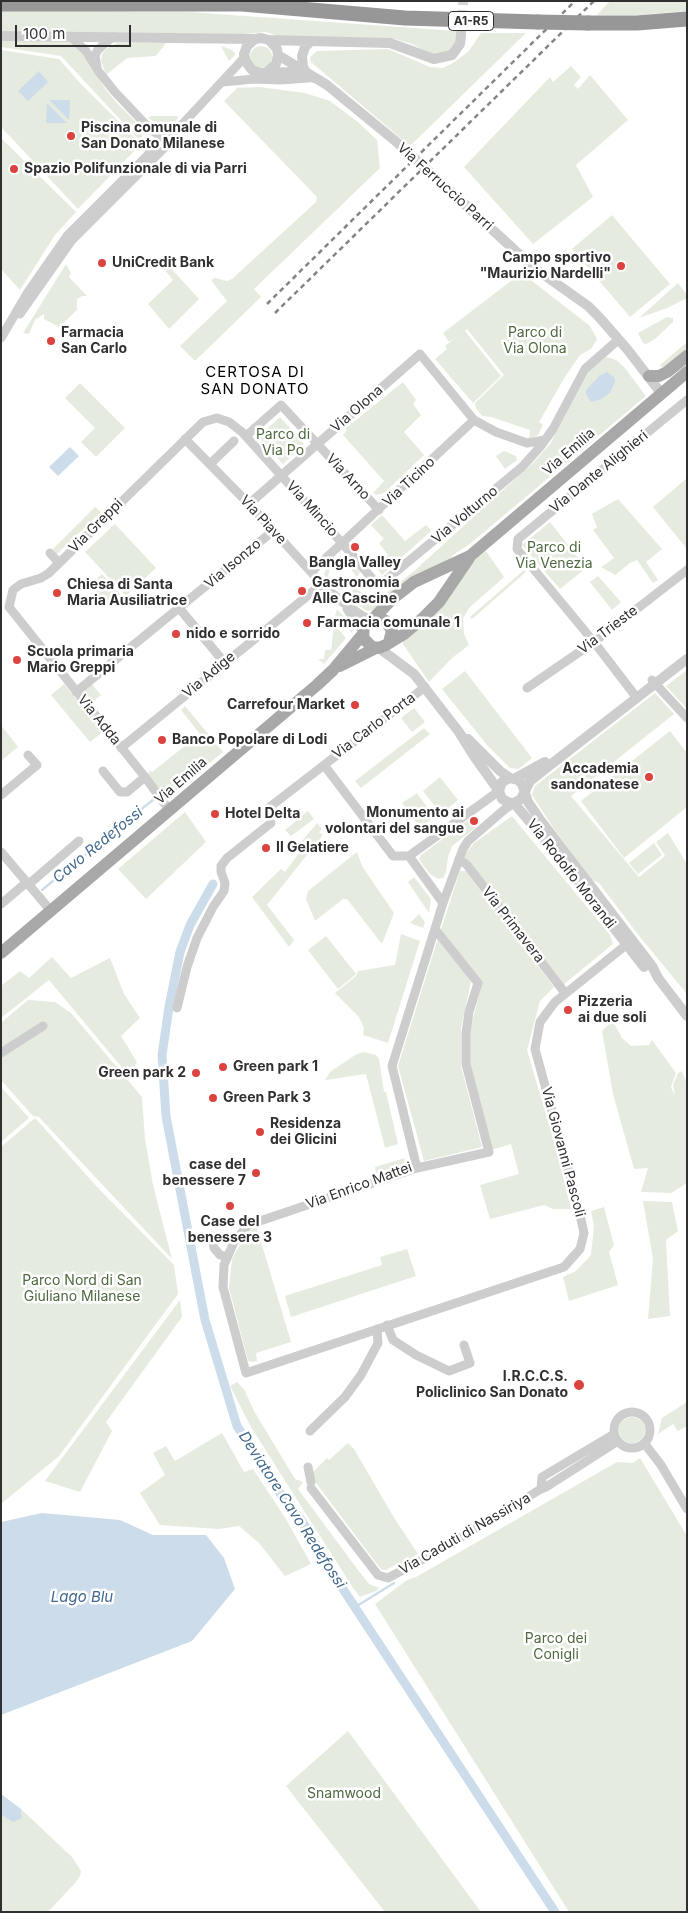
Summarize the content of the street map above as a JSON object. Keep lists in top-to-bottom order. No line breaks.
{"streets":{"highway":["A1-R5"],"main road":["Via Emilia"],"street":["Via Ferruccio Parri","Via Olona","Via Dante Alighieri","Via Arno","Via Ticino","Via Mincio","Via Volturno","Via Piave","Via Greppi","Via Isonzo","Via Trieste","Via Adige","Via Adda","Via Carlo Porta","Via Rodolfo Morandi","Via Primavera","Via Giovanni Pascoli","Via Enrico Mattei","Via Caduti di Nassiriya"]},"crossings":[["Via Ferruccio Parri","Via Emilia"],["Via Ferruccio Parri","Via Volturno"],["Via Olona","Via Arno"],["Via Olona","Via Ticino"],["Via Olona","Via Mincio"],["Via Olona","Via Piave"],["Via Emilia","Via Piave"],["Via Emilia","Via Adda"],["Via Dante Alighieri","Via Trieste"],["Via Arno","Via Ticino"],["Via Arno","Via Mincio"],["Via Arno","Via Greppi"],["Via Ticino","Via Mincio"],["Via Ticino","Via Piave"],["Via Mincio","Via Volturno"],["Via Mincio","Via Greppi"],["Via Piave","Via Greppi"],["Via Piave","Via Isonzo"],["Via Piave","Via Adige"],["Via Greppi","Via Adda"],["Via Isonzo","Via Adda"],["Via Adige","Via Adda"],["Via Rodolfo Morandi","Via Giovanni Pascoli"],["Via Rodolfo Morandi","Via Enrico Mattei"],["Via Primavera","Via Giovanni Pascoli"],["Via Primavera","Via Enrico Mattei"],["Via Giovanni Pascoli","Via Enrico Mattei"]],"districts":["CERTOSA DI SAN DONATO"],"water":["Cavo Redefossi","Deviatore Cavo Redefossi","Lago Blu"],"parks":["Parco di Via Olona","Parco di Via Po","Parco di Via Venezia","Parco Nord di San Giuliano Milanese","Parco dei Conigli","Snamwood"],"places":["Piscina comunale di San Donato Milanese","Spazio Polifunzionale di via Parri","UniCredit Bank","Campo sportivo \"Maurizio Nardelli\"","Farmacia San Carlo","Bangla Valley","Gastronomia Alle Cascine","Chiesa di Santa Maria Ausiliatrice","Farmacia comunale 1","nido e sorrido","Scuola primaria Mario Greppi","Carrefour Market","Banco Popolare di Lodi","Accademia sandonatese","Hotel Delta","Monumento ai volontari del sangue","Il Gelatiere","Pizzeria ai due soli","Green park 1","Green park 2","Green Park 3","Residenza dei Glicini","case del benessere 7","Case del benessere 3","I.R.C.C.S. Policlinico San Donato"],"scale_bar":"100 m"}
